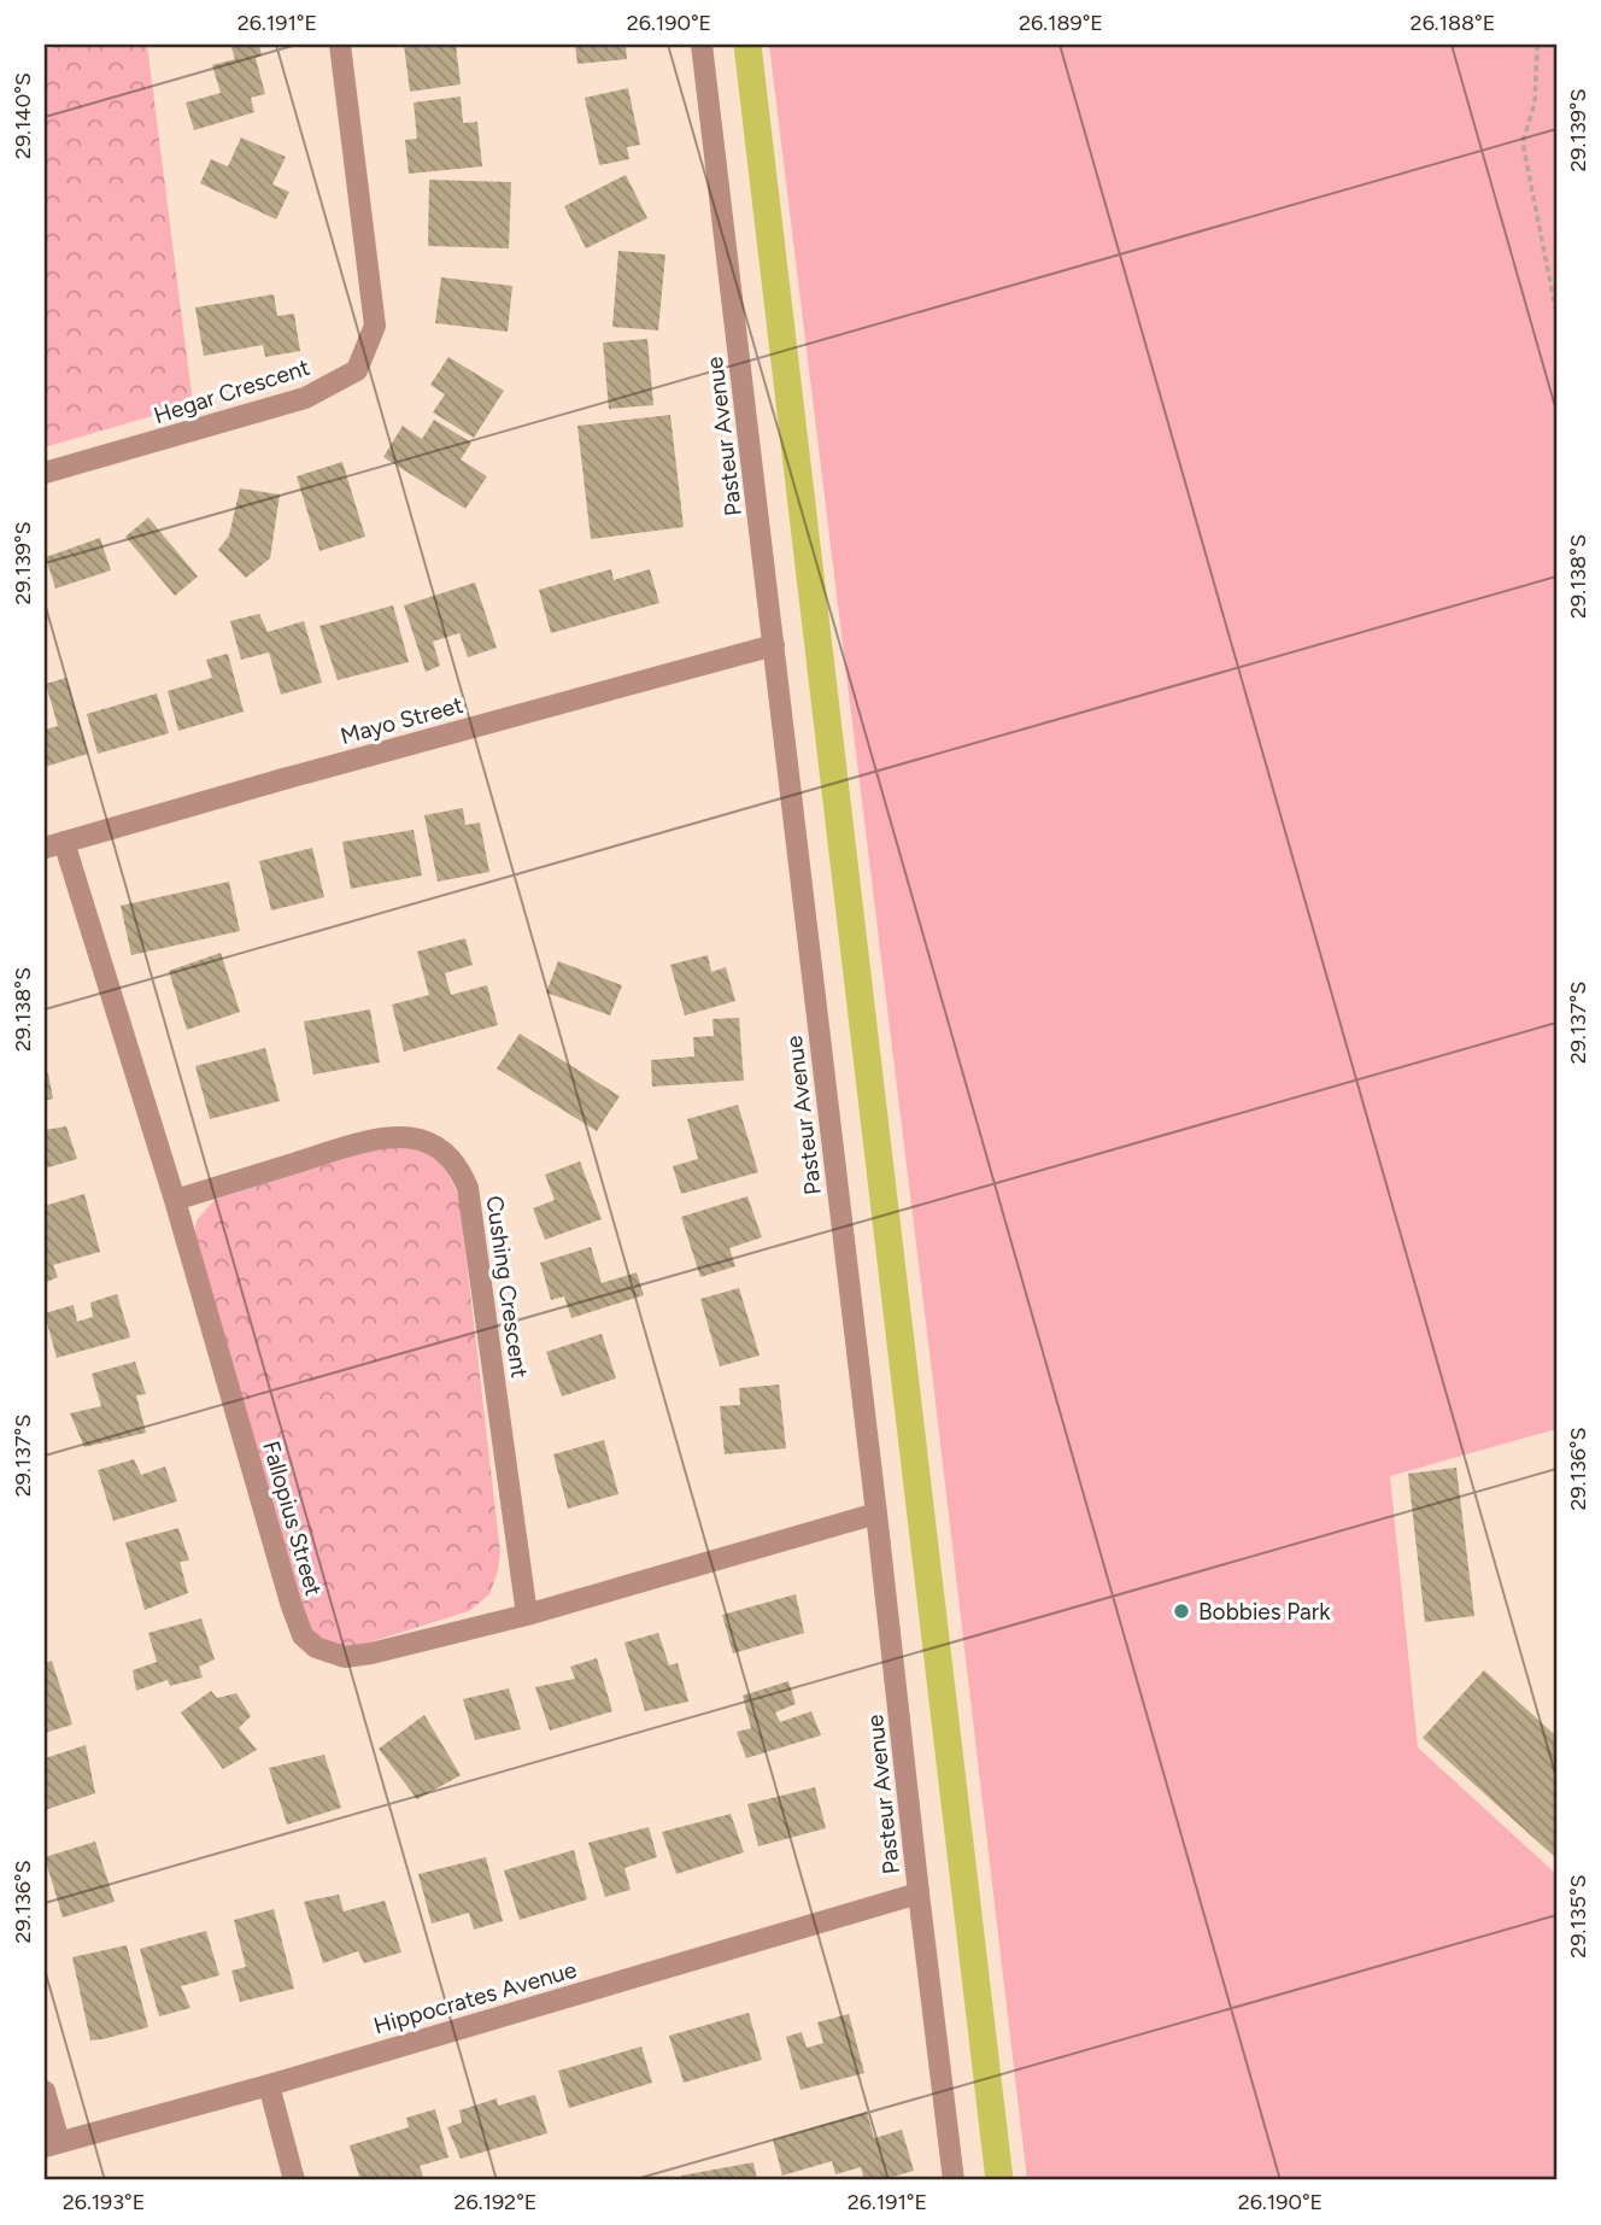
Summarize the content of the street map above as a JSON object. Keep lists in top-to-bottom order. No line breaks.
{"streets":{"street":["Hegar Crescent","Pasteur Avenue","Mayo Street","Cushing Crescent","Fallopius Street","Hippocrates Avenue"]},"crossings":[["Pasteur Avenue","Mayo Street"],["Pasteur Avenue","Fallopius Street"],["Pasteur Avenue","Hippocrates Avenue"],["Mayo Street","Fallopius Street"],["Cushing Crescent","Fallopius Street"]],"places":["Bobbies Park"],"coordinates":["26.191°E","26.190°E","26.189°E","26.188°E","29.140°S","29.139°S","29.138°S","29.137°S","29.136°S","29.135°S","26.193°E","26.192°E"]}
